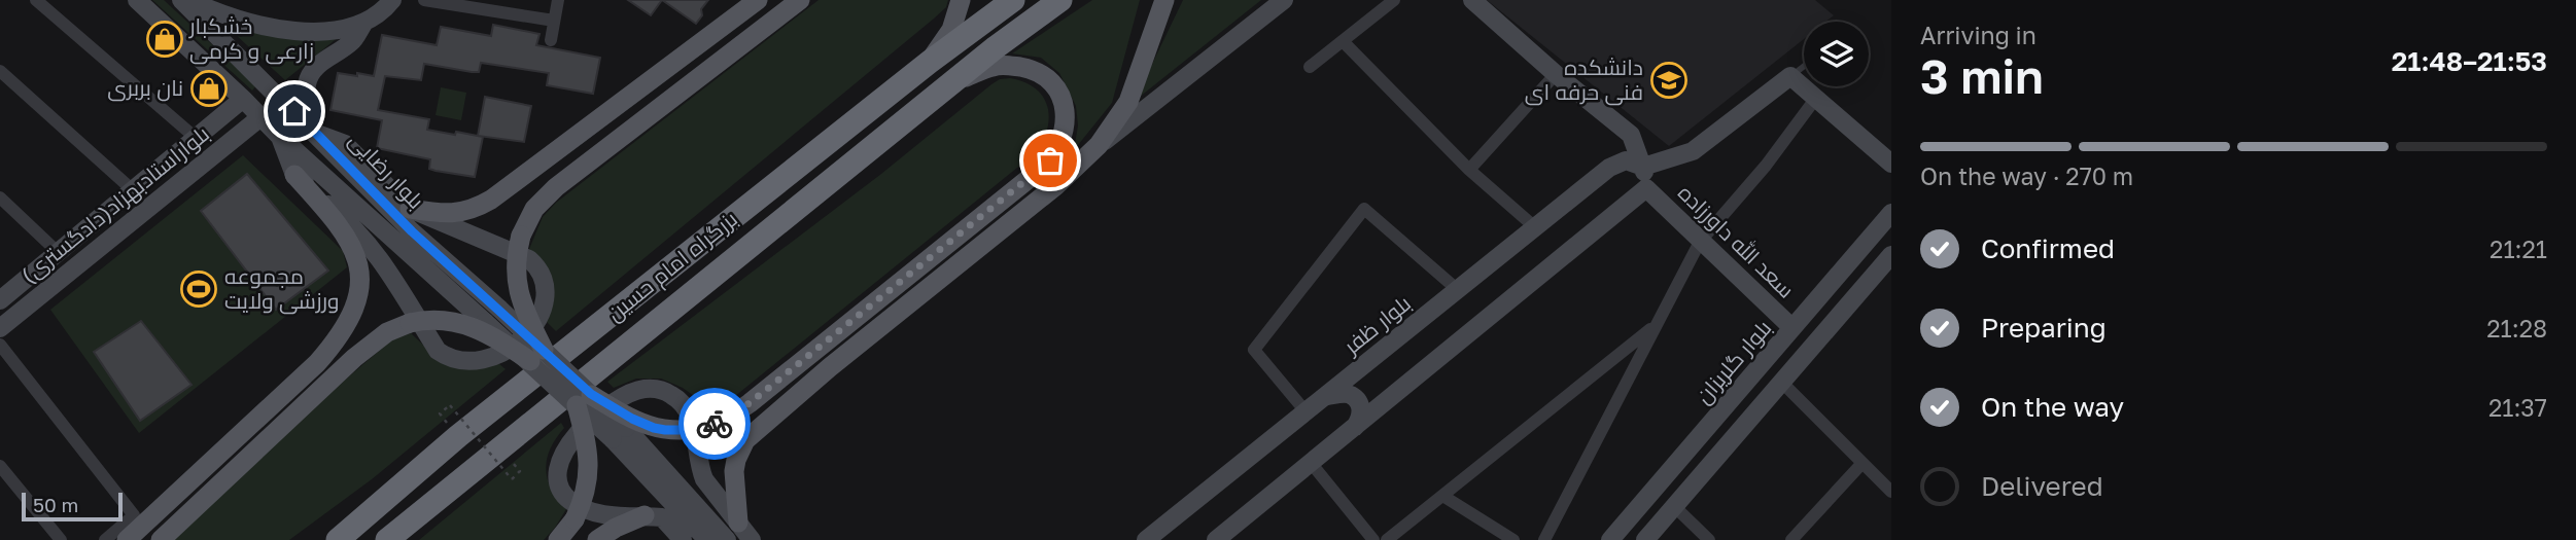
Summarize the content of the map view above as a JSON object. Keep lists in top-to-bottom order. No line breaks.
{"streets":{"highway":["بزرگراه امام حسین"],"main road":["بلوار رضایی","بلواراستادبهزاد(دادگستری)","سعد الله داورزاده","بلوار ظفر","بلوار گلریزان"]},"crossings":[["بلوار رضایی","بلواراستادبهزاد(دادگستری)"],["سعد الله داورزاده","بلوار گلریزان"]],"places":{"shop":["خشکبار زارعی و کرمی","نان بربری"],"school or university":["دانشکده فنی حرفه ای"],"sports":["مجموعه ورزشی ولایت"]},"scale_bar":"50 m","page":{"heading":["3 min","Arriving in","21:48–21:53"],"bar":"On the way · 270 m","list":[["Confirmed","21:21"],["Preparing","21:28"],["On the way","21:37"],"Delivered"],"scale":"50 m"}}
